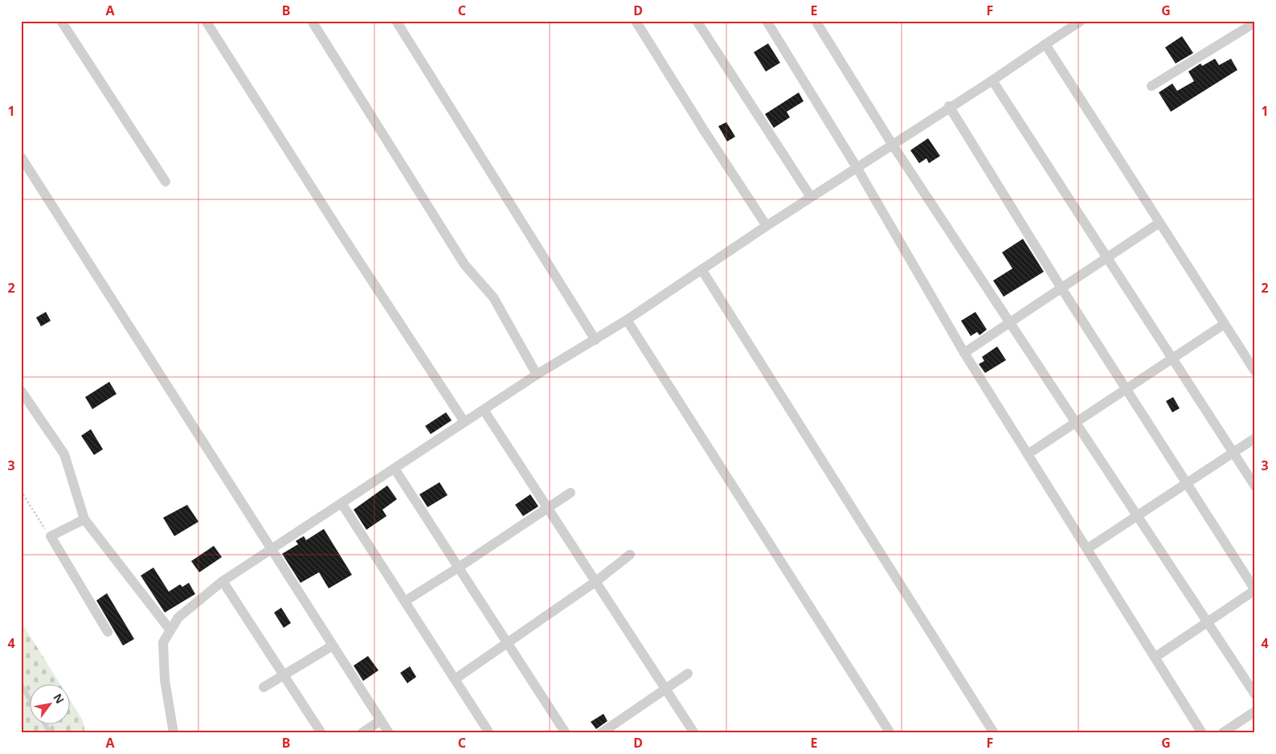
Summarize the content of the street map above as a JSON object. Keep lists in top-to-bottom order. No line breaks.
{"north":"top right","grid":{"columns":["A","B","C","D","E","F","G"],"rows":["1","2","3","4"]}}
